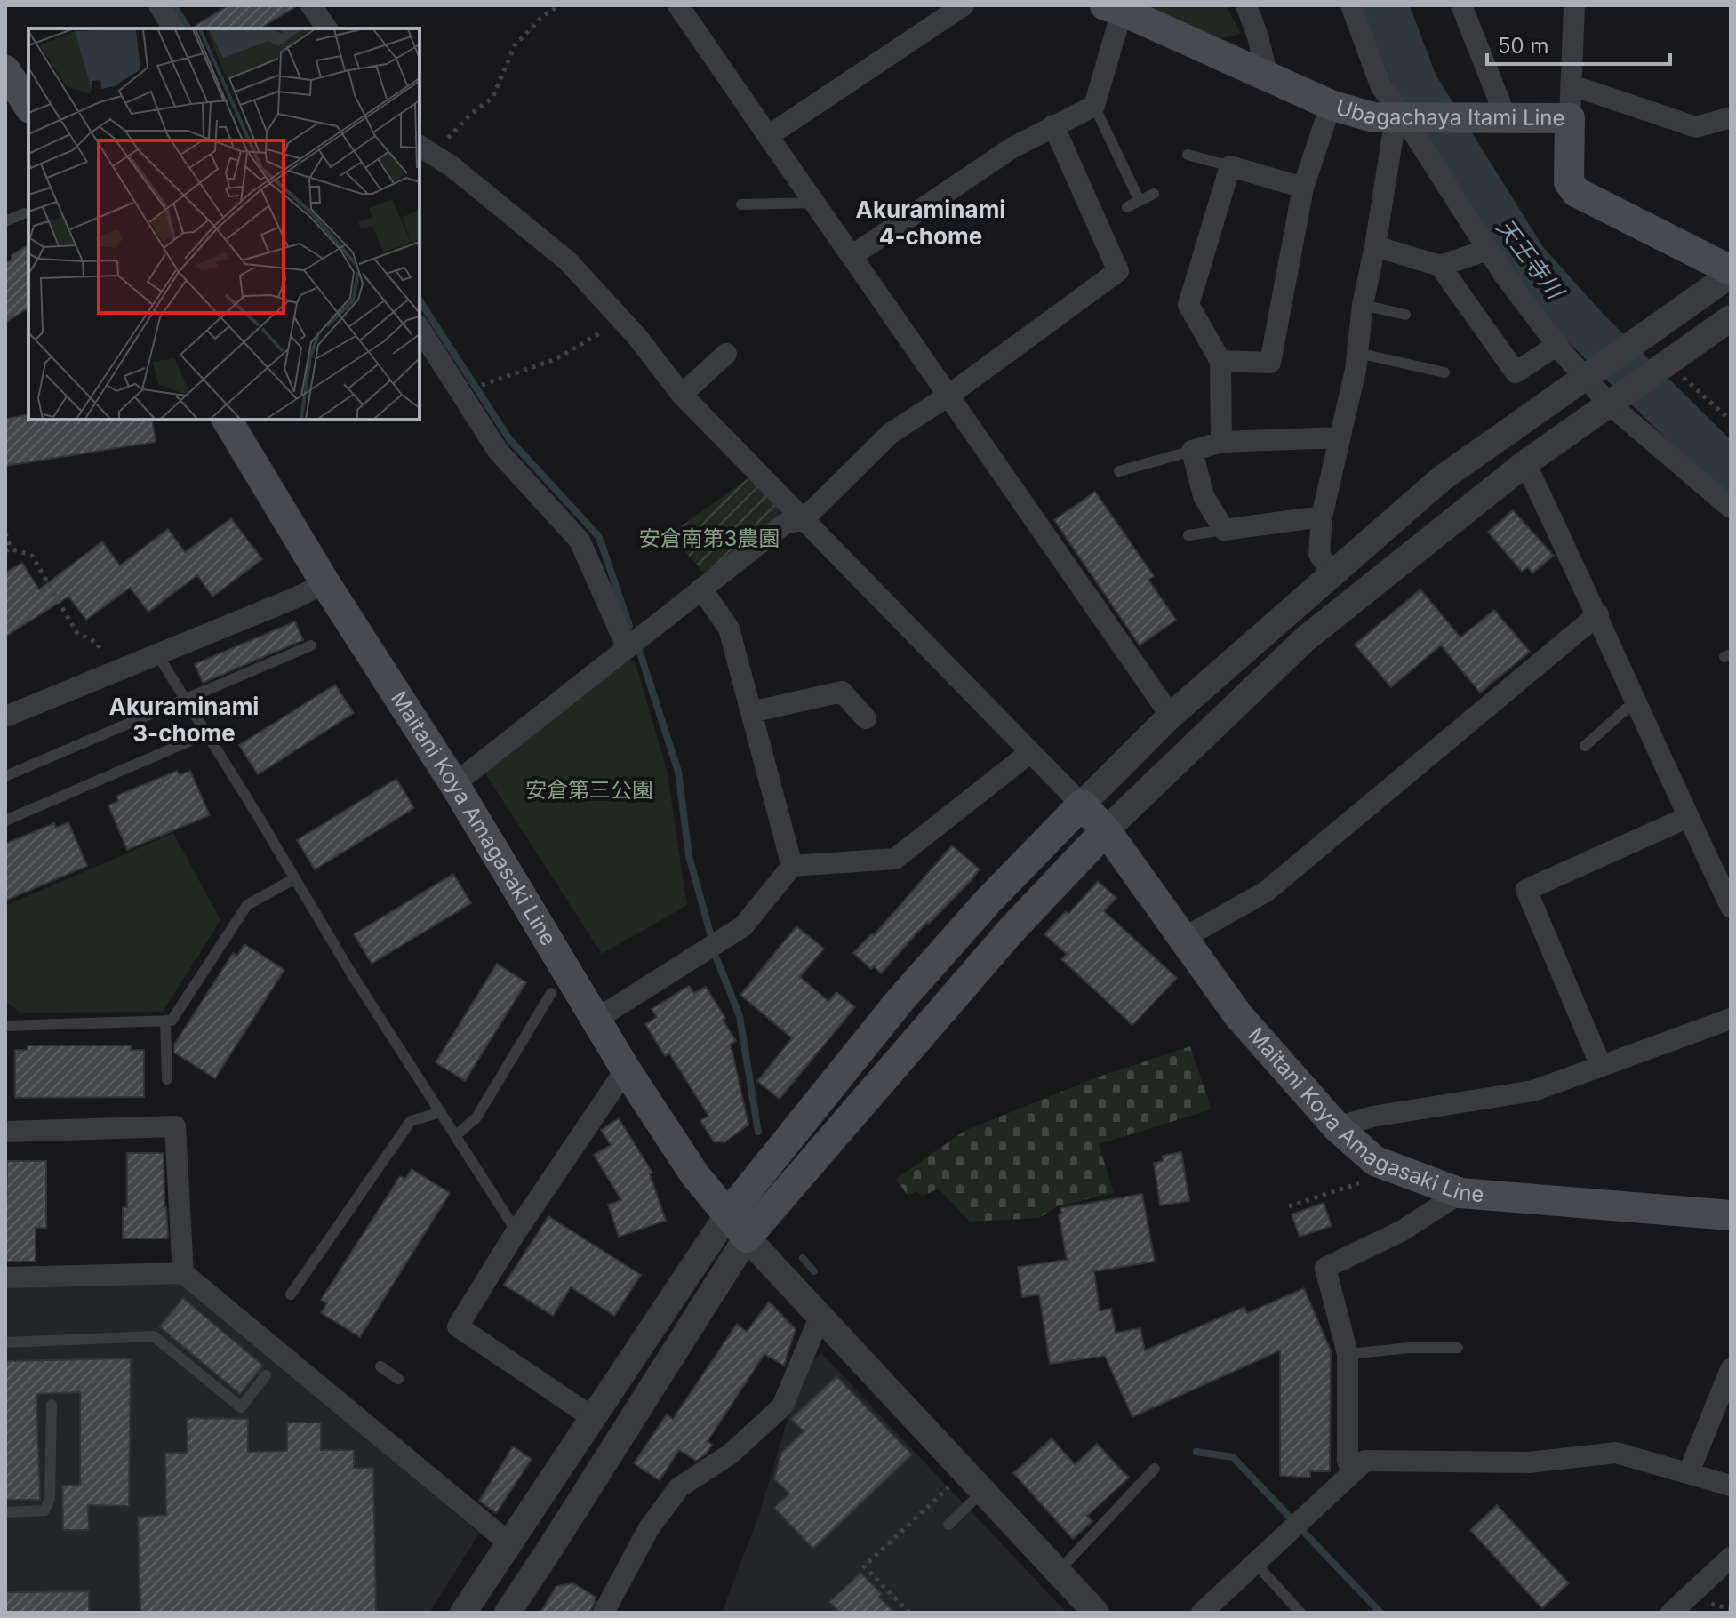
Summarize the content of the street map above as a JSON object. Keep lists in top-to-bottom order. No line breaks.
{"streets":{"main road":["Ubagachaya Itami Line","Maitani Koya Amagasaki Line"]},"districts":["Akuraminami 4-chome","Akuraminami 3-chome"],"water":["天王寺川"],"parks":["安倉南第3農園","安倉第三公園"],"scale_bar":"50 m"}
